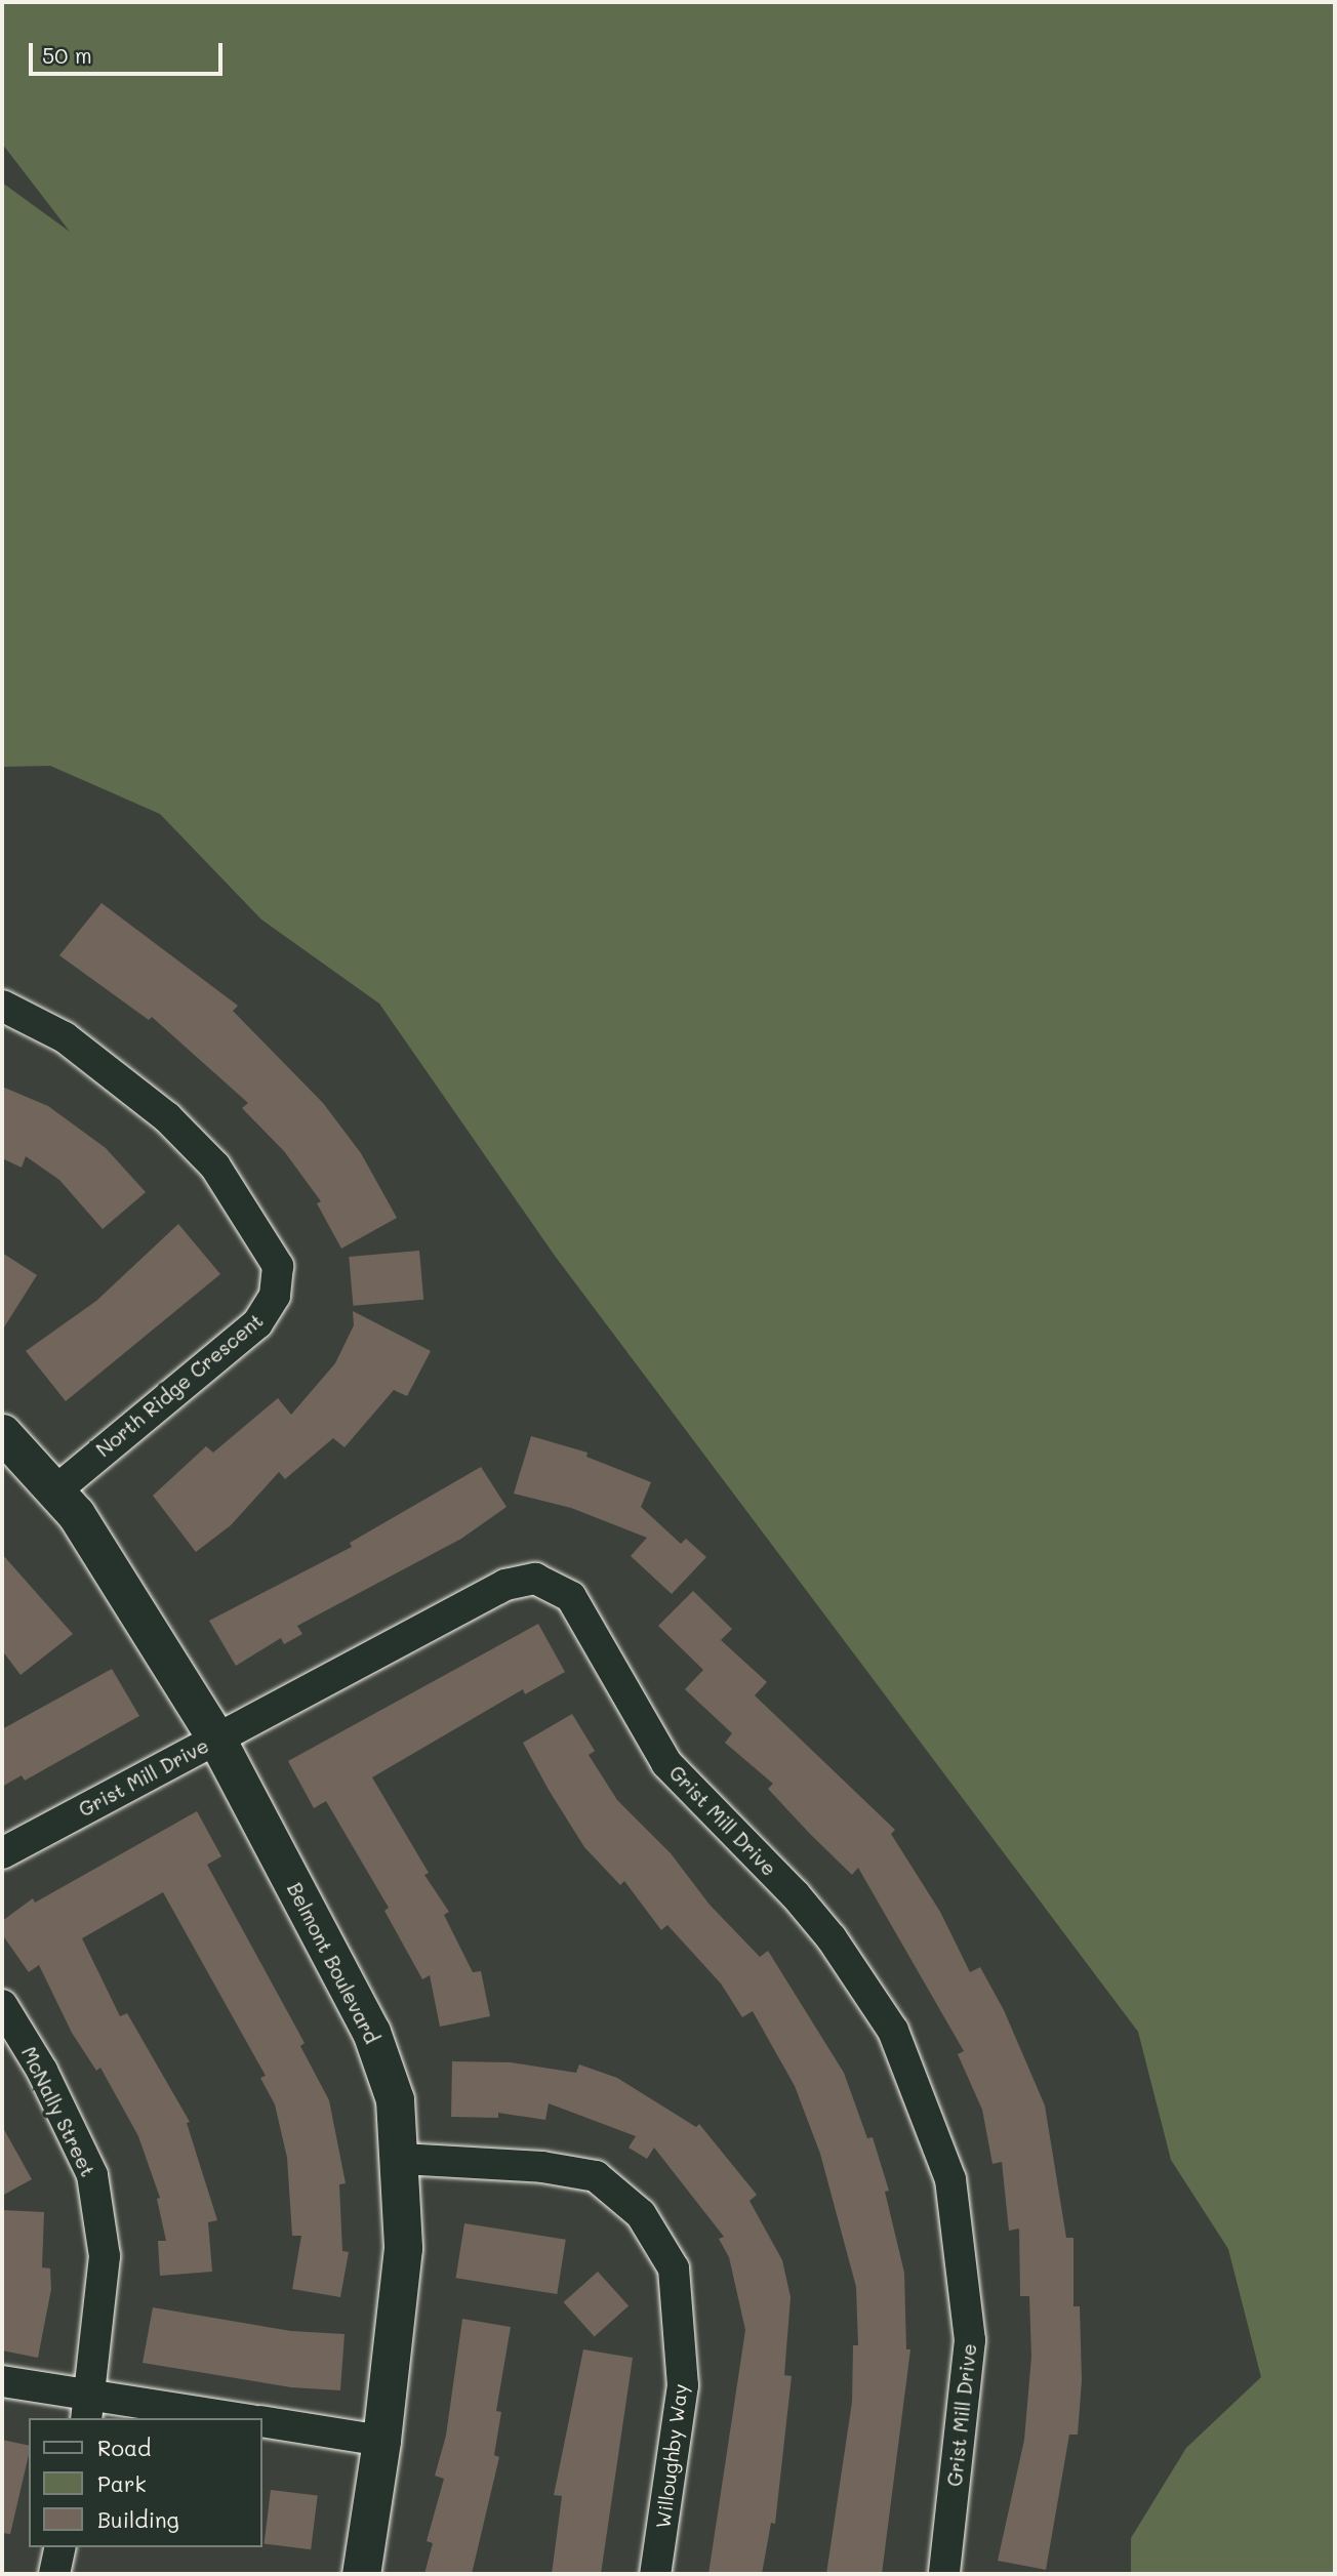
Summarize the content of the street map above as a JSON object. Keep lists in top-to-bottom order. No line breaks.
{"streets":{"street":["North Ridge Crescent","Grist Mill Drive","Belmont Boulevard","McNally Street","Willoughby Way"]},"crossings":[["North Ridge Crescent","Belmont Boulevard"],["Grist Mill Drive","Belmont Boulevard"],["Belmont Boulevard","Willoughby Way"]],"legend":["Road","Park","Building"],"scale_bar":"50 m"}
